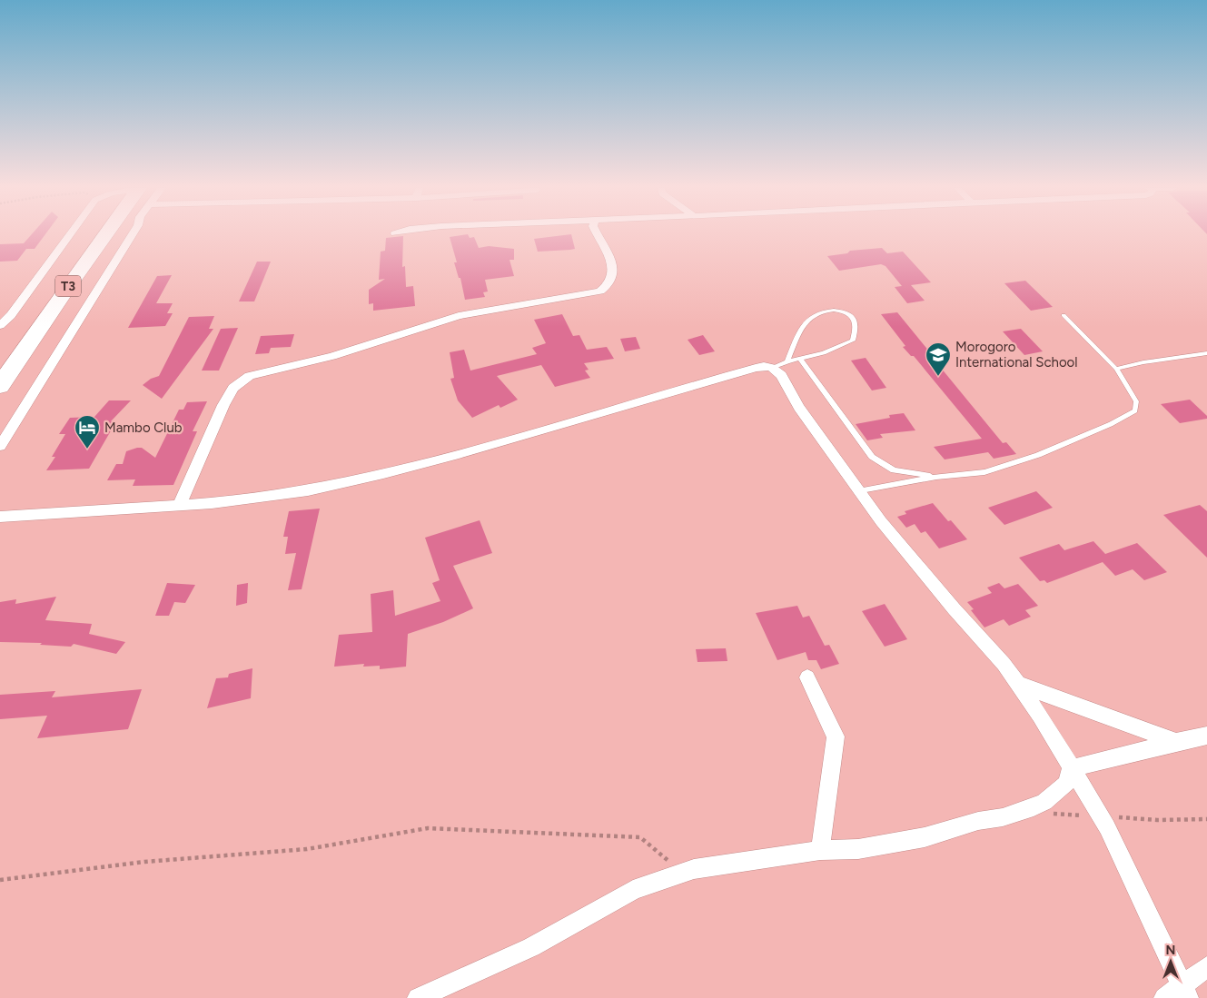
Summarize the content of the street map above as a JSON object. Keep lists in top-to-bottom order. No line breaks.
{"streets":{"highway":["T3"]},"places":{"school or university":["Morogoro International School"],"hotel":["Mambo Club"]},"north":"top"}
